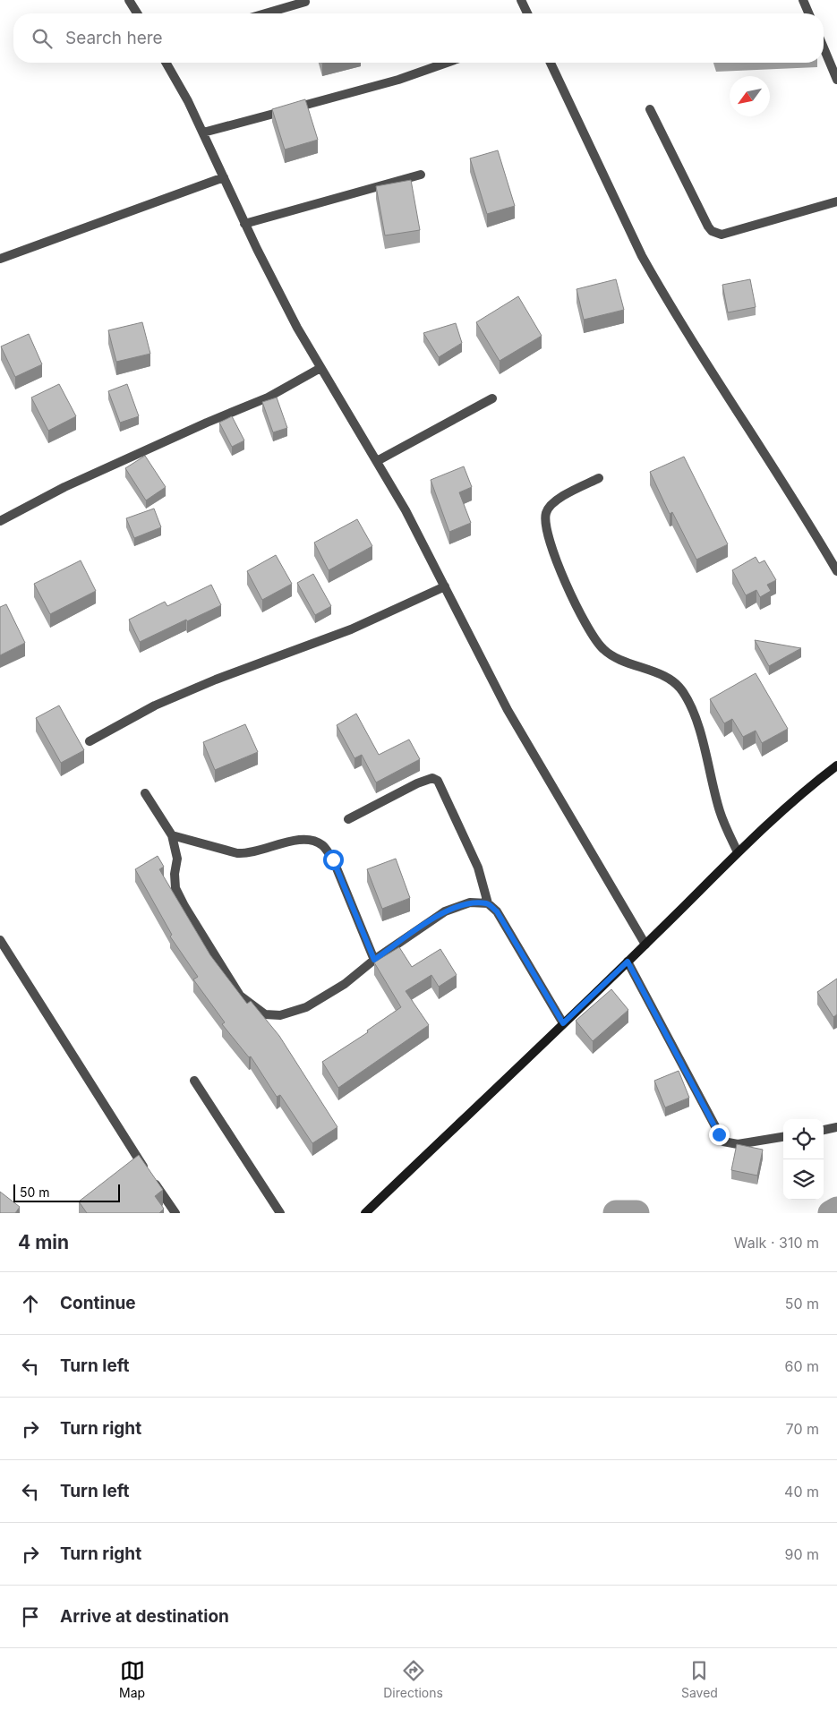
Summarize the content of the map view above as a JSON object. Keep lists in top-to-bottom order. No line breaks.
{"scale_bar":"50 m","north":"bottom left","page":{"search":"Search here","scale":"50 m","heading":["4 min","Walk · 310 m"],"list":[["Continue","50 m"],["Turn left","60 m"],["Turn right","70 m"],["Turn left","40 m"],["Turn right","90 m"],"Arrive at destination"],"nav":["Map","Directions","Saved"]}}
